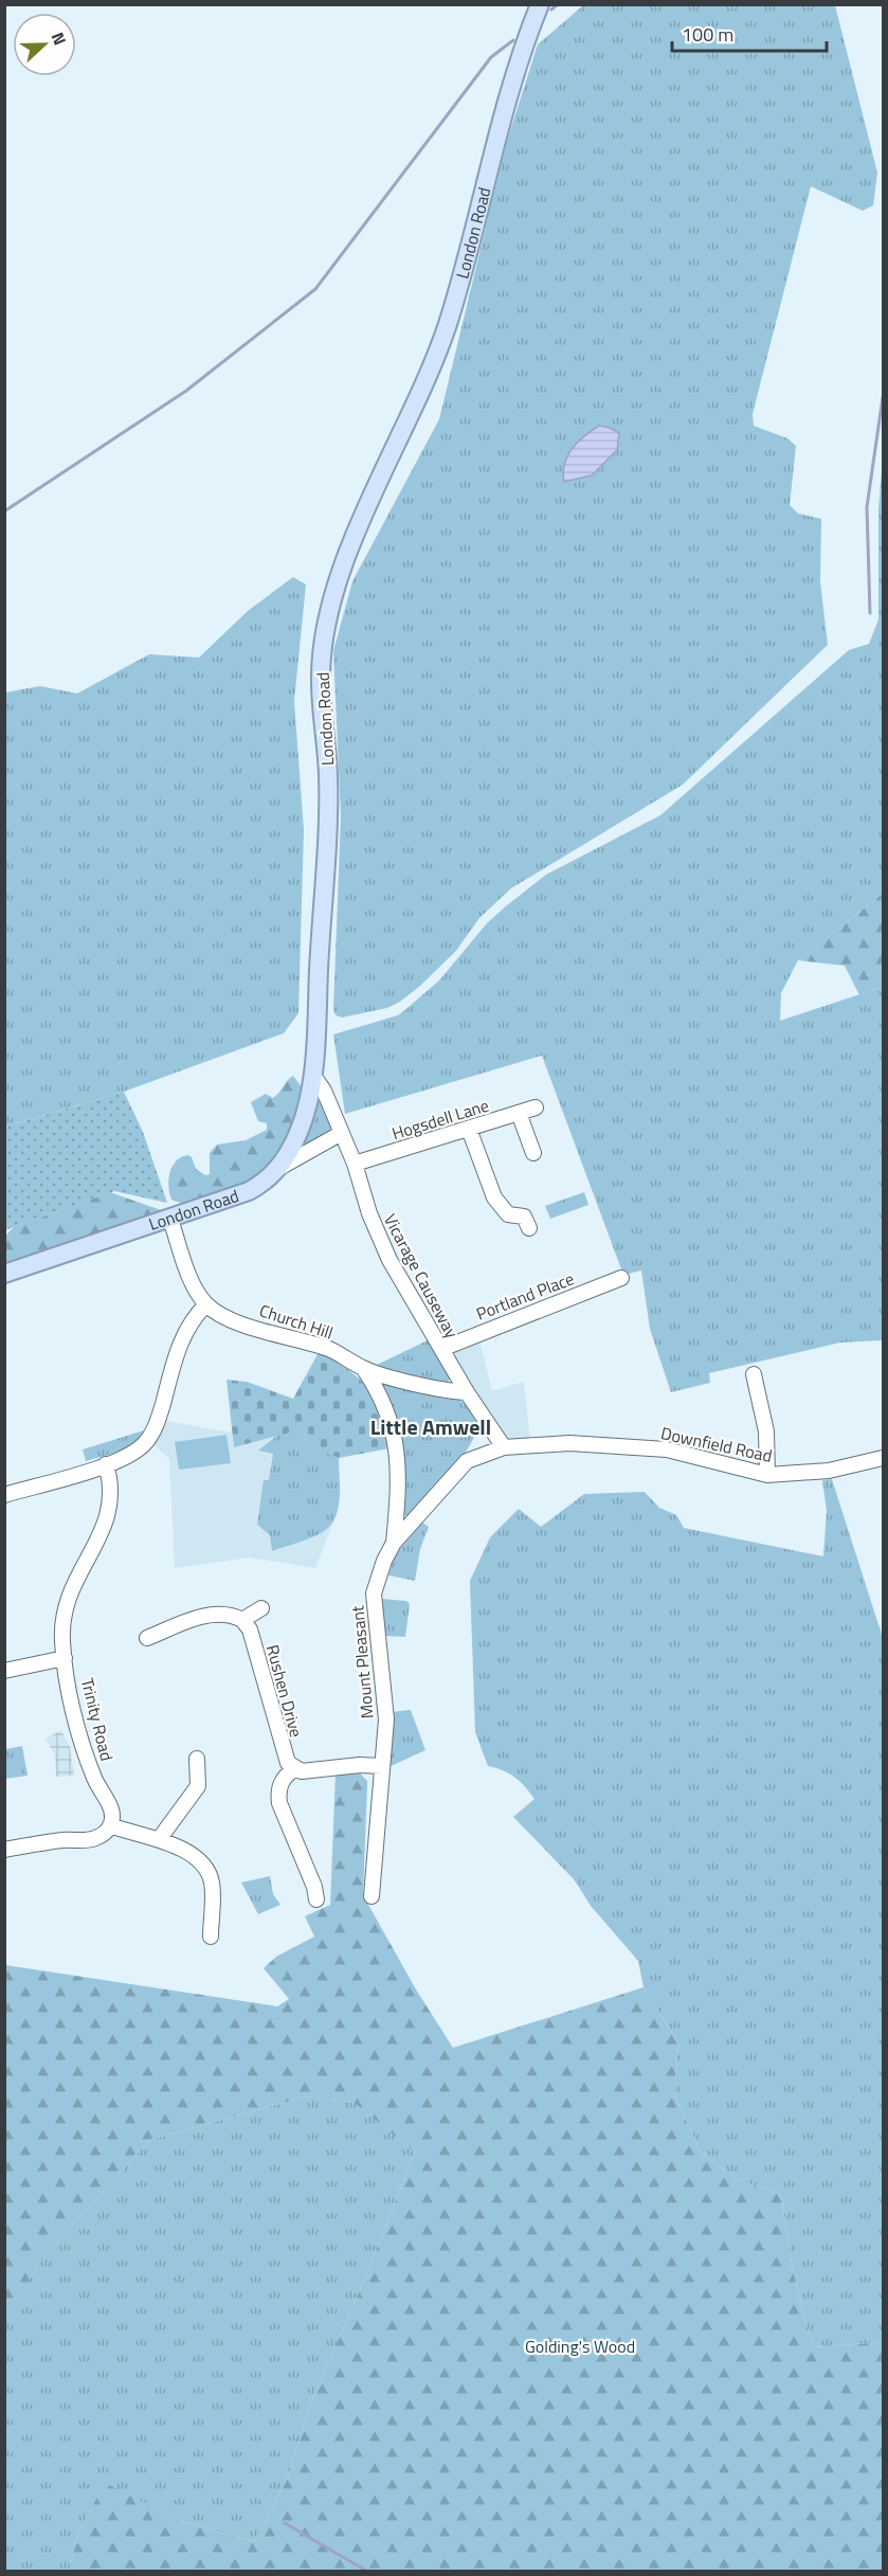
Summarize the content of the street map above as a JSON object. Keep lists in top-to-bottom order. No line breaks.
{"streets":{"main road":["London Road"],"street":["Hogsdell Lane","Vicarage Causeway","Portland Place","Church Hill","Downfield Road","Mount Pleasant","Rushen Drive","Trinity Road"]},"crossings":[["London Road","Vicarage Causeway"],["Hogsdell Lane","Vicarage Causeway"],["Vicarage Causeway","Portland Place"],["Vicarage Causeway","Church Hill"],["Vicarage Causeway","Downfield Road"],["Church Hill","Mount Pleasant"],["Downfield Road","Mount Pleasant"]],"districts":["Little Amwell"],"parks":["Golding's Wood"],"scale_bar":"100 m","north":"right"}
